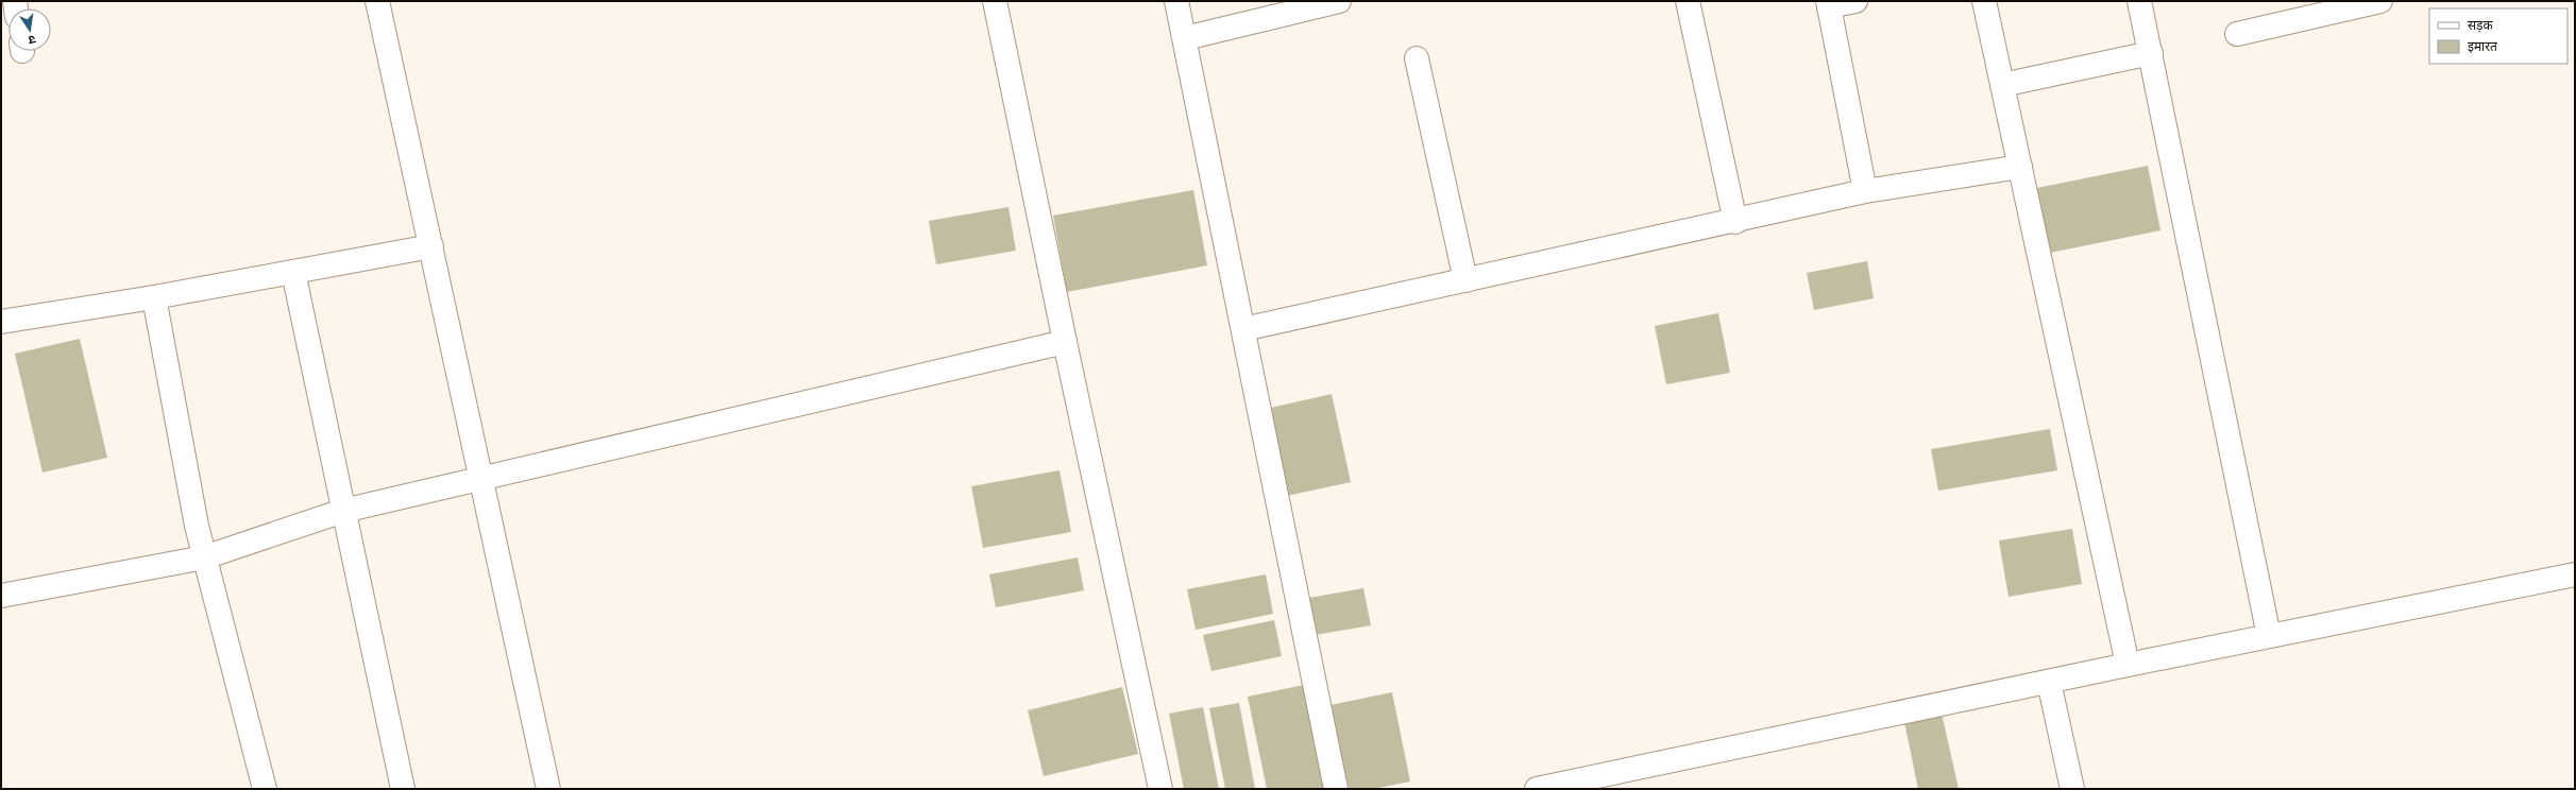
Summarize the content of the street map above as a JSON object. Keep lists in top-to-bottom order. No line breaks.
{"legend":["सड़क","इमारत"],"north":"bottom"}
